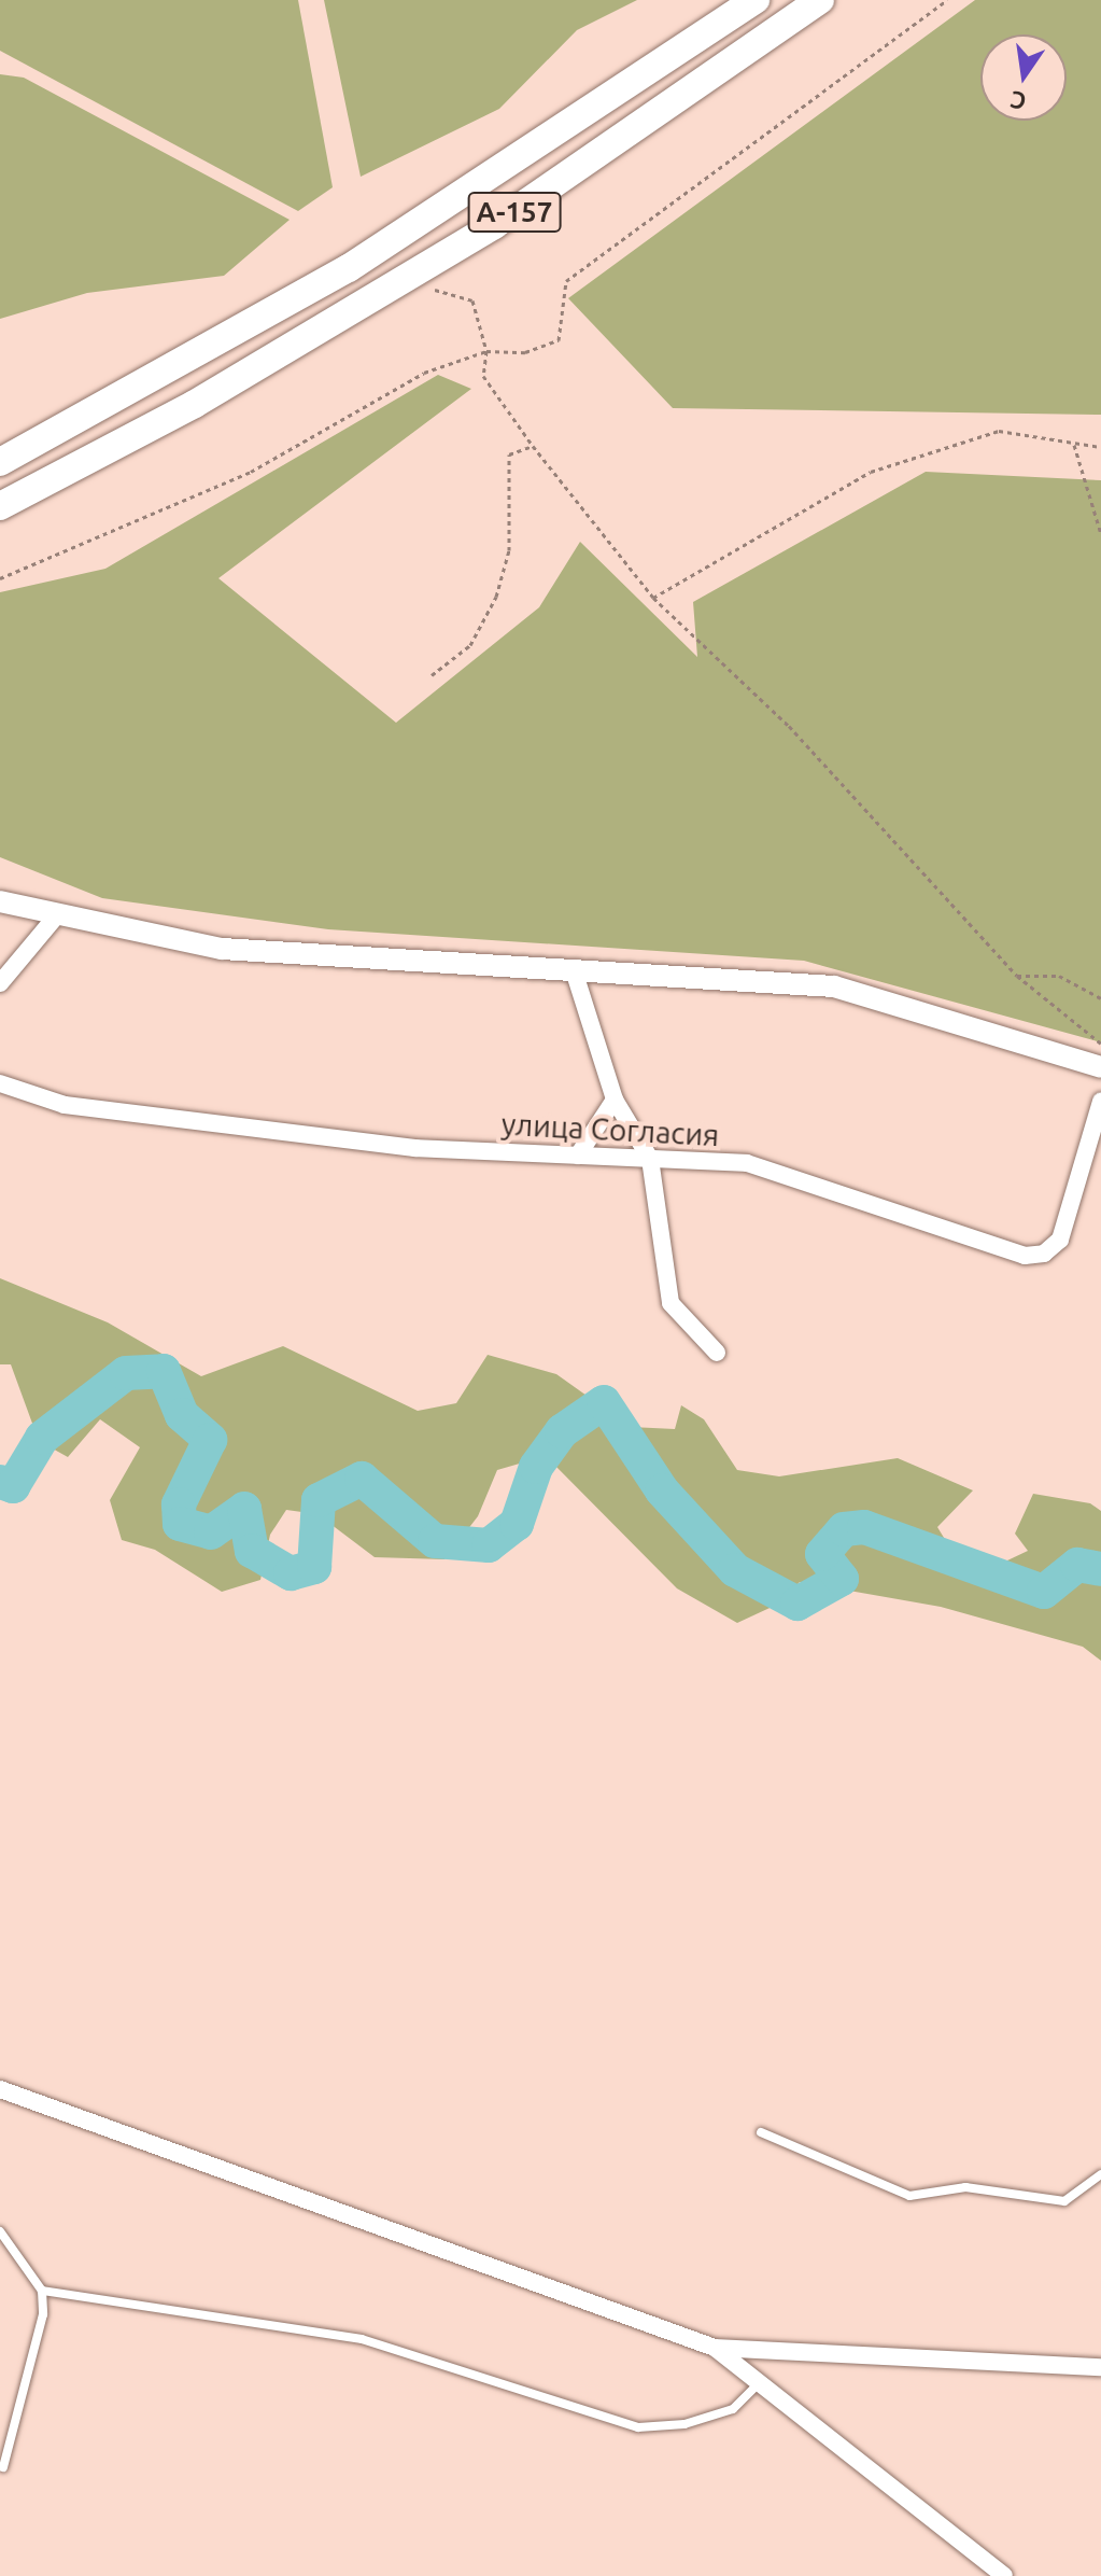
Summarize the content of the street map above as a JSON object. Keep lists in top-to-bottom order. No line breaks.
{"streets":{"main road":["А-157"],"street":["улица Согласия"]},"north":"bottom"}
